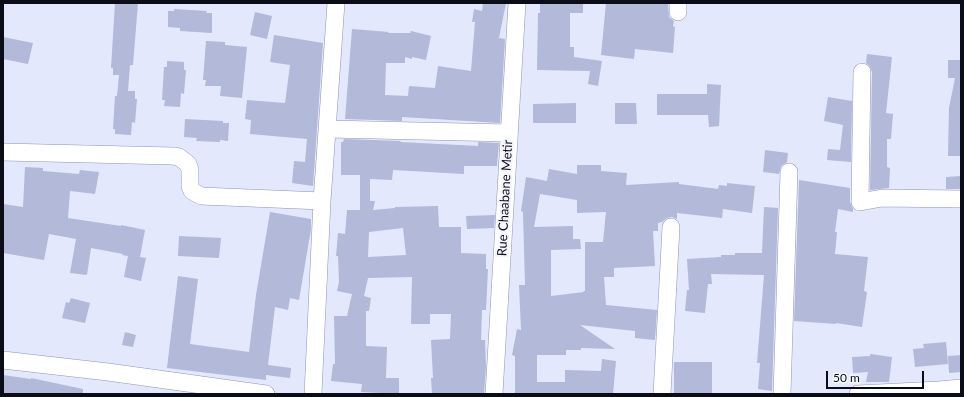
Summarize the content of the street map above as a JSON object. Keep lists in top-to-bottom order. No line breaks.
{"streets":{"street":["Rue Chaabane Metir"]},"scale_bar":"50 m"}
